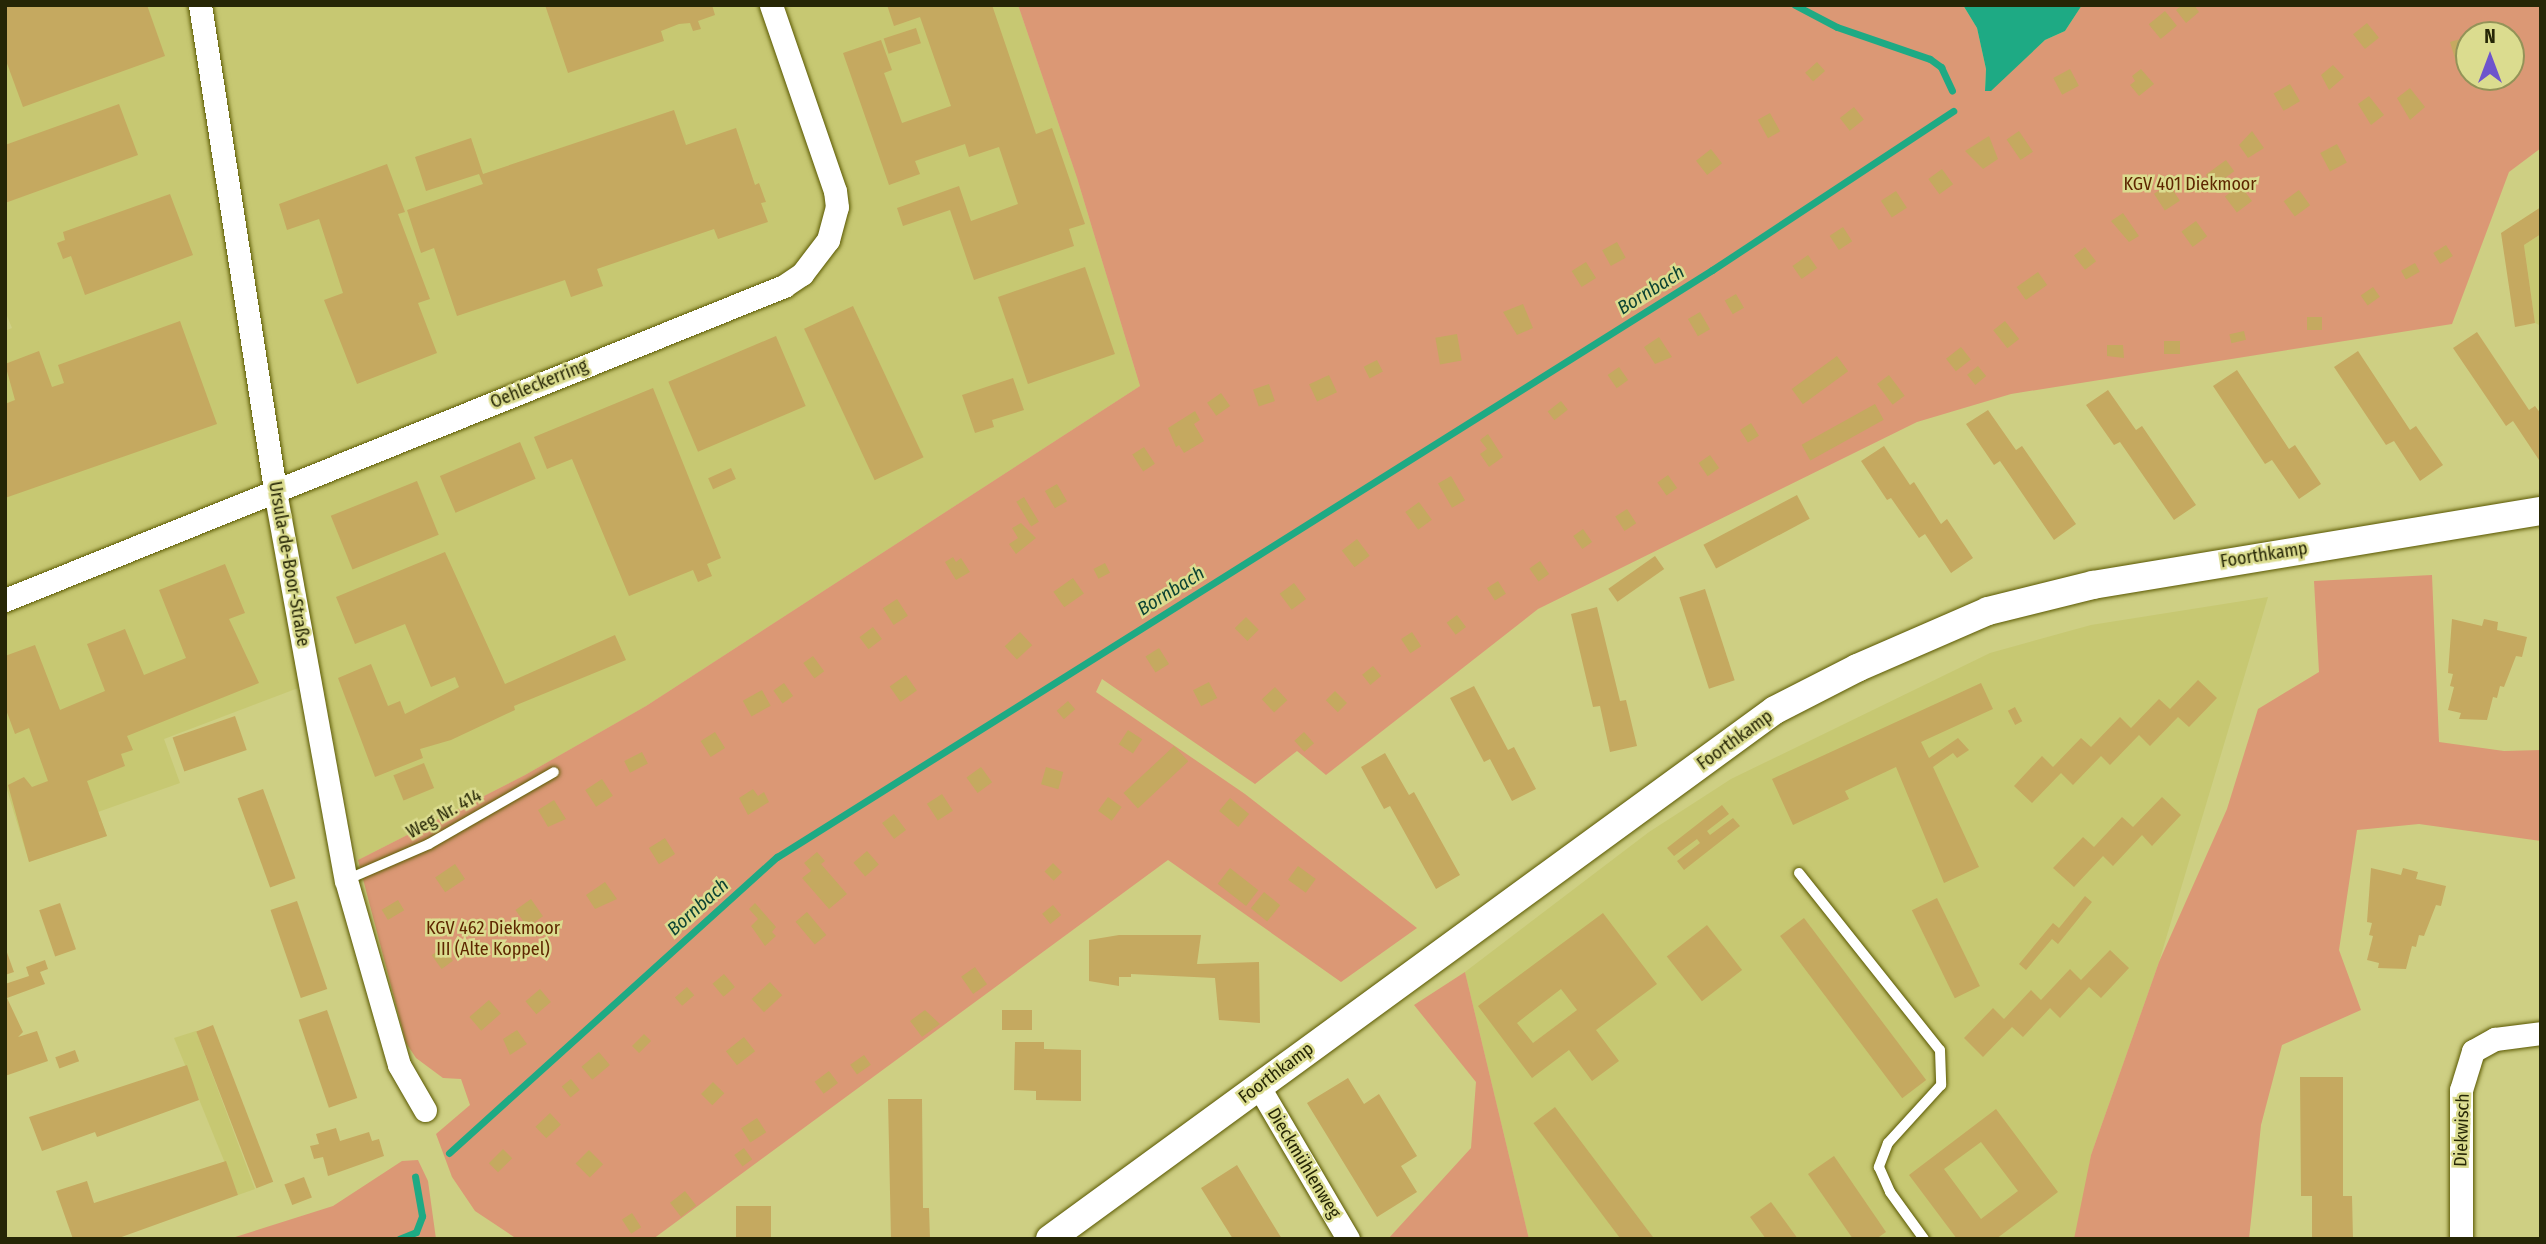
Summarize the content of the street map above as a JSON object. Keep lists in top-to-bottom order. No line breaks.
{"streets":{"street":["Oehleckerring","Foorthkamp","Ursula-de-Boor-Straße","Diekwisch","Dieckmühlenweg"],"lane":["Weg Nr. 414"]},"crossings":[["Oehleckerring","Ursula-de-Boor-Straße"],["Foorthkamp","Dieckmühlenweg"],["Ursula-de-Boor-Straße","Weg Nr. 414"]],"water":["Bornbach"],"parks":["KGV 401 Diekmoor","KGV 462 Diekmoor III (Alte Koppel)"],"north":"top"}
